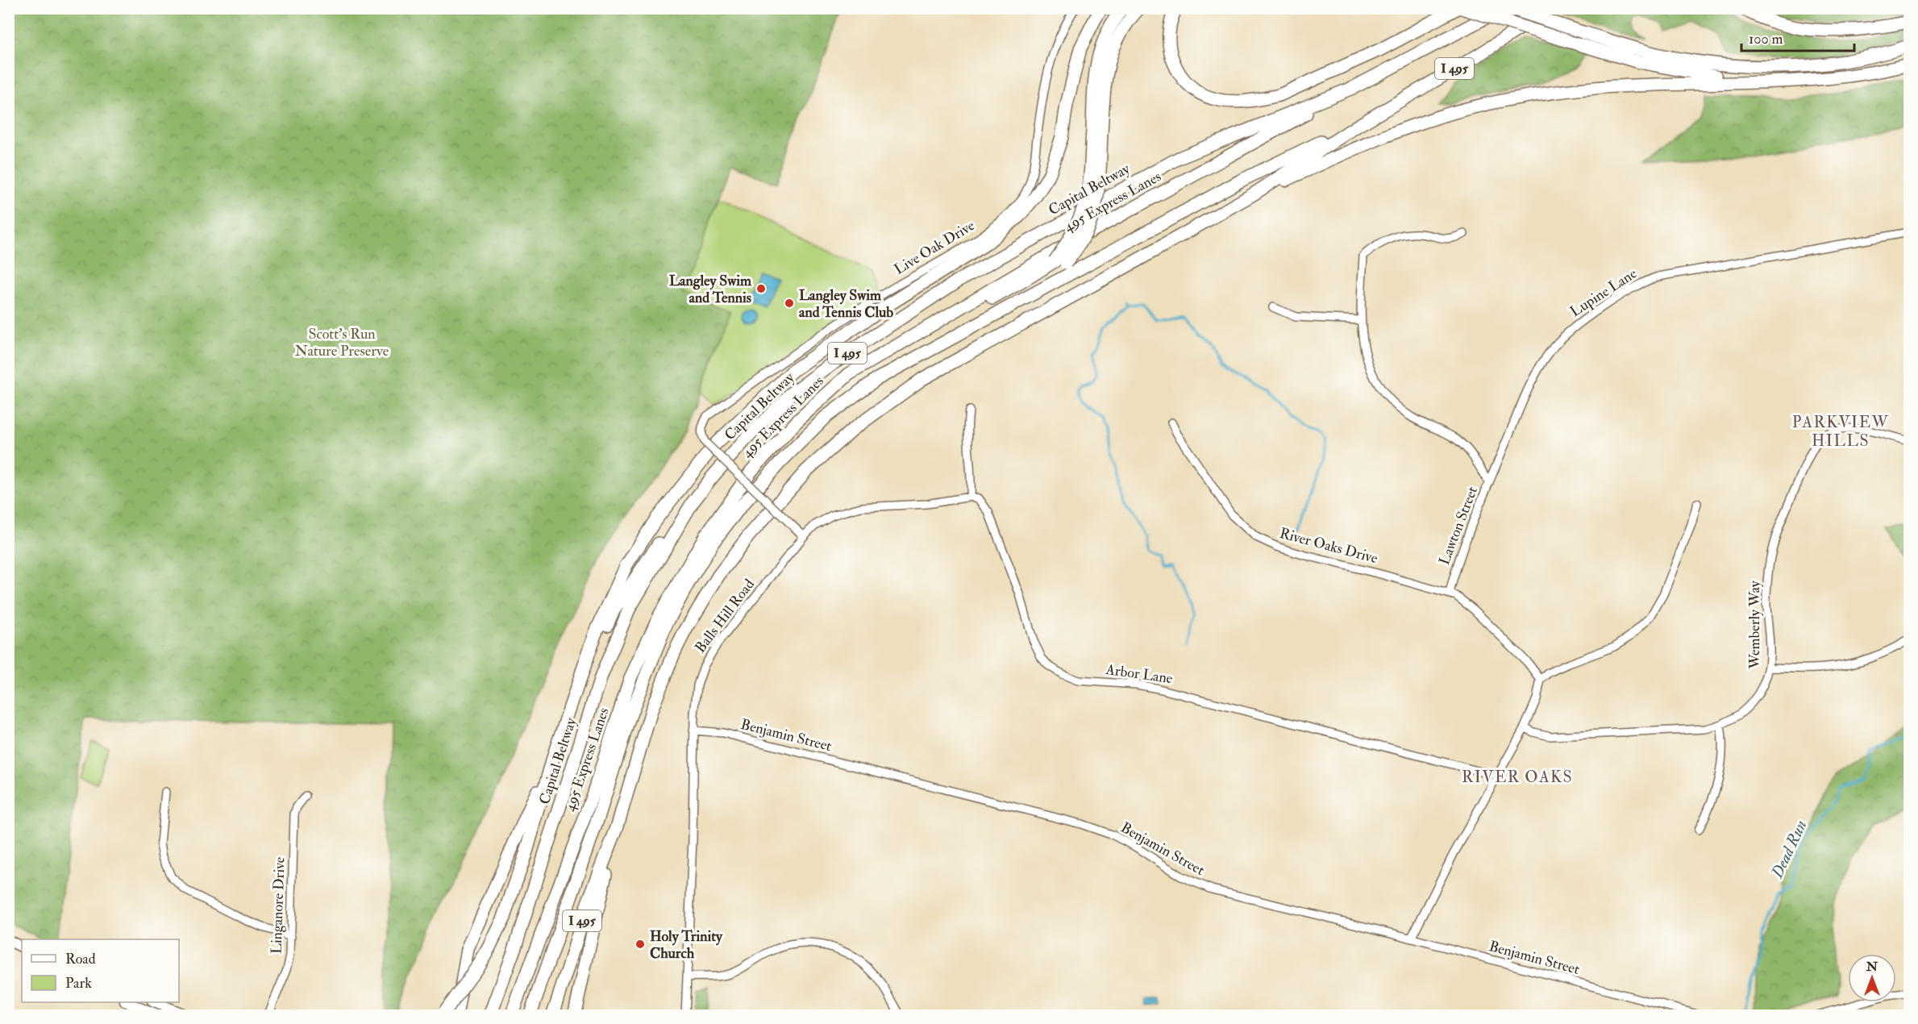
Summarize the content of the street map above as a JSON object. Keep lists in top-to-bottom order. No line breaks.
{"streets":{"highway":["I 495","Capital Beltway","495 Express Lanes"],"street":["Live Oak Drive","Lupine Lane","Lawton Street","River Oaks Drive","Balls Hill Road","Wemberly Way","Arbor Lane","Benjamin Street","Linganore Drive"]},"crossings":[["I 495","495 Express Lanes"],["Capital Beltway","495 Express Lanes"],["Live Oak Drive","Balls Hill Road"],["Lupine Lane","Lawton Street"],["Lawton Street","River Oaks Drive"],["Balls Hill Road","Arbor Lane"],["Balls Hill Road","Benjamin Street"]],"districts":["PARKVIEW HILLS","RIVER OAKS"],"water":["Dead Run"],"parks":["Scott's Run Nature Preserve"],"places":["Langley Swim and Tennis","Langley Swim and Tennis Club","Holy Trinity Church"],"legend":["Road","Park"],"scale_bar":"100 m","north":"top"}
